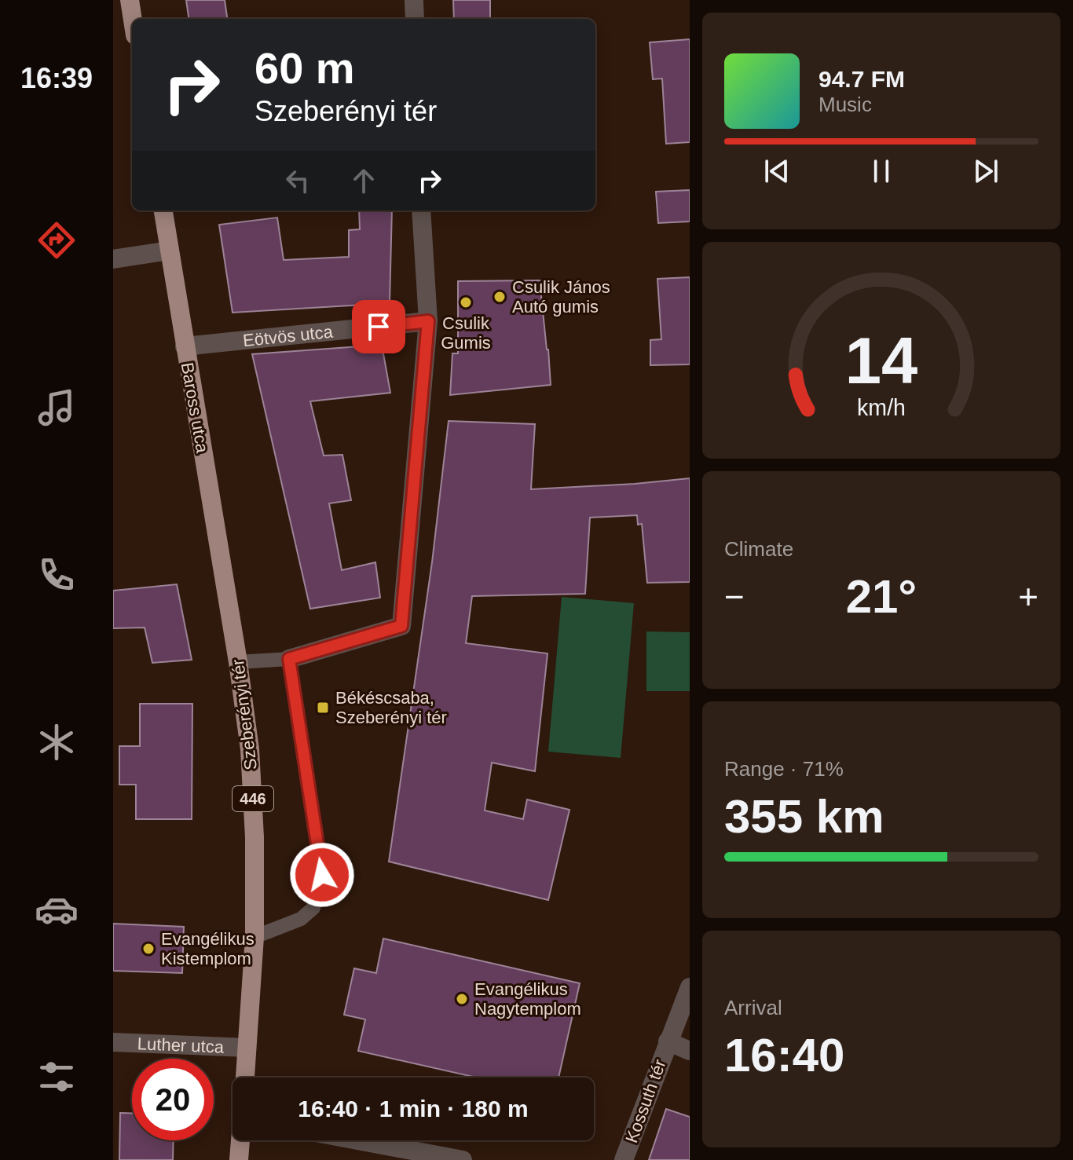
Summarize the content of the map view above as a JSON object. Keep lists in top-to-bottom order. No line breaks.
{"streets":{"main road":["Baross utca","Szeberényi tér","446"],"street":["Eötvös utca","Luther utca","Kossuth tér"]},"crossings":[["Eötvös utca","Baross utca"],["Baross utca","Szeberényi tér"],["Szeberényi tér","446"],["Szeberényi tér","Luther utca"],["446","Luther utca"]],"places":{"other":["Csulik János Autó gumis","Csulik Gumis","Evangélikus Kistemplom","Evangélikus Nagytemplom"],"transit":["Békéscsaba, Szeberényi tér"]},"page":{"tabs":"16:39","turn":["60 m","Szeberényi tér"],"song":["94.7 FM","Music"],"tile":["Climate",["Range · 71%","355 km"],["Arrival","16:40"]],"heat":["−","21°","+"],"limit":"20","trip":"16:40 · 1 min · 180 m","gauge":["14","km/h"]}}
